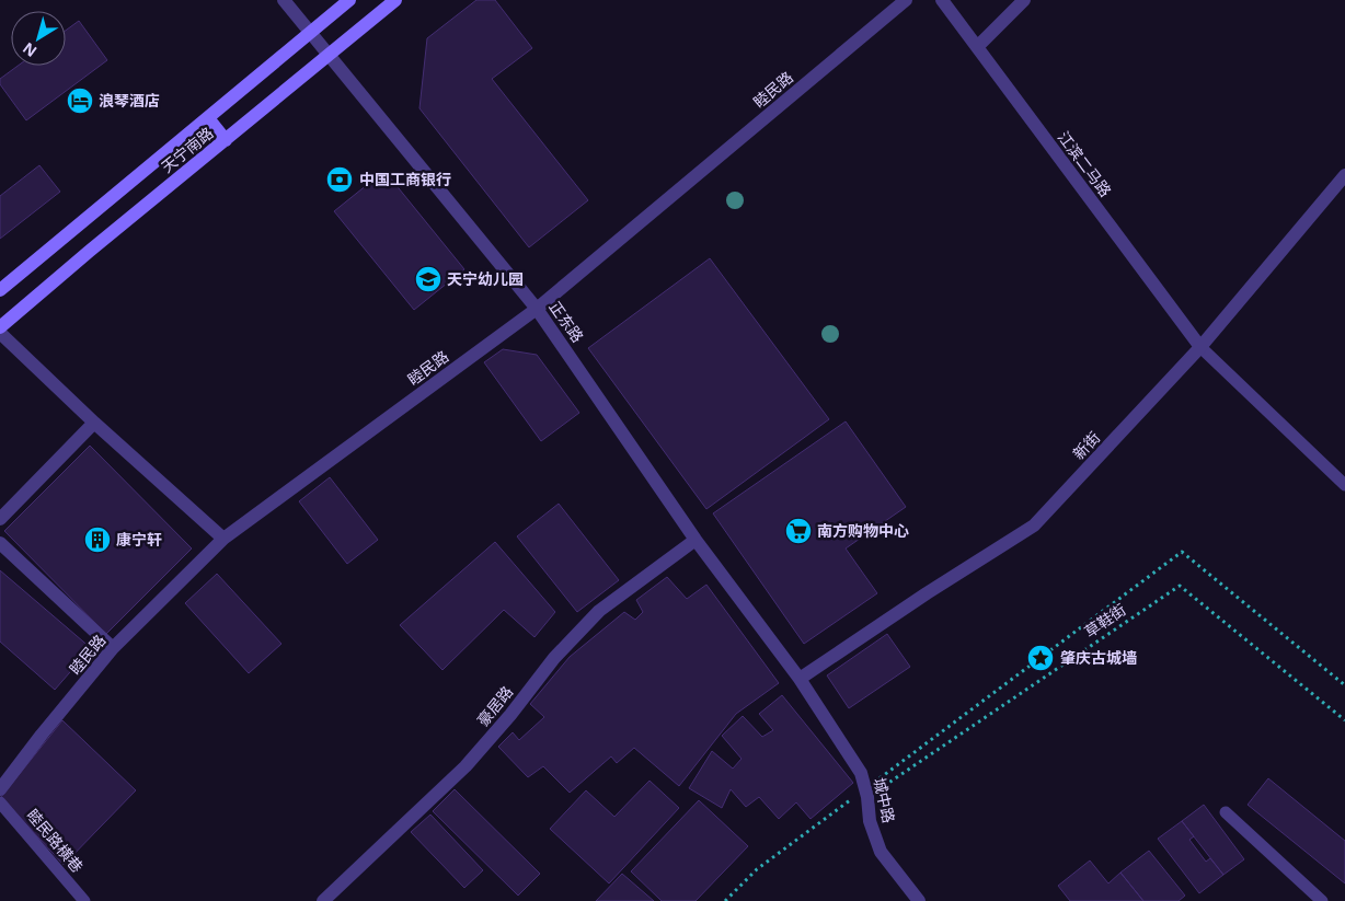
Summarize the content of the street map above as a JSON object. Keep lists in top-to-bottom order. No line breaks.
{"streets":{"main road":["天宁南路"],"street":["睦民路","江滨二马路","正东路","新街","豪居路","城中路"],"lane":["睦民路横巷"],"path":["草鞋街"]},"crossings":[["睦民路","正东路"],["天宁南路","正东路"],["江滨二马路","新街"],["正东路","新街"],["正东路","豪居路"],["正东路","城中路"],["新街","城中路"],["草鞋街","城中路"]],"places":{"hotel":["浪琴酒店"],"bank":["中国工商银行"],"school or university":["天宁幼儿园"],"supermarket":["南方购物中心"],"building":["康宁轩"],"place":["肇庆古城墙"]},"north":"bottom left"}
